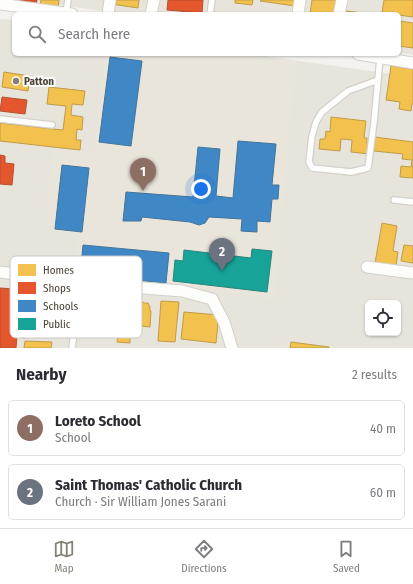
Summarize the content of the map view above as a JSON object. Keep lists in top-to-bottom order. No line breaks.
{"places":["Patton"],"legend":["Homes","Shops","Schools","Public"],"page":{"search":"Search here","pins":["1","2"],"heading":["Nearby","2 results"],"list":[{"mark":"1","name":"Loreto School","note":"School","value":"40 m"},{"mark":"2","name":"Saint Thomas' Catholic Church","note":"Church · Sir William Jones Sarani","value":"60 m"}],"nav":["Map","Directions","Saved"]}}
